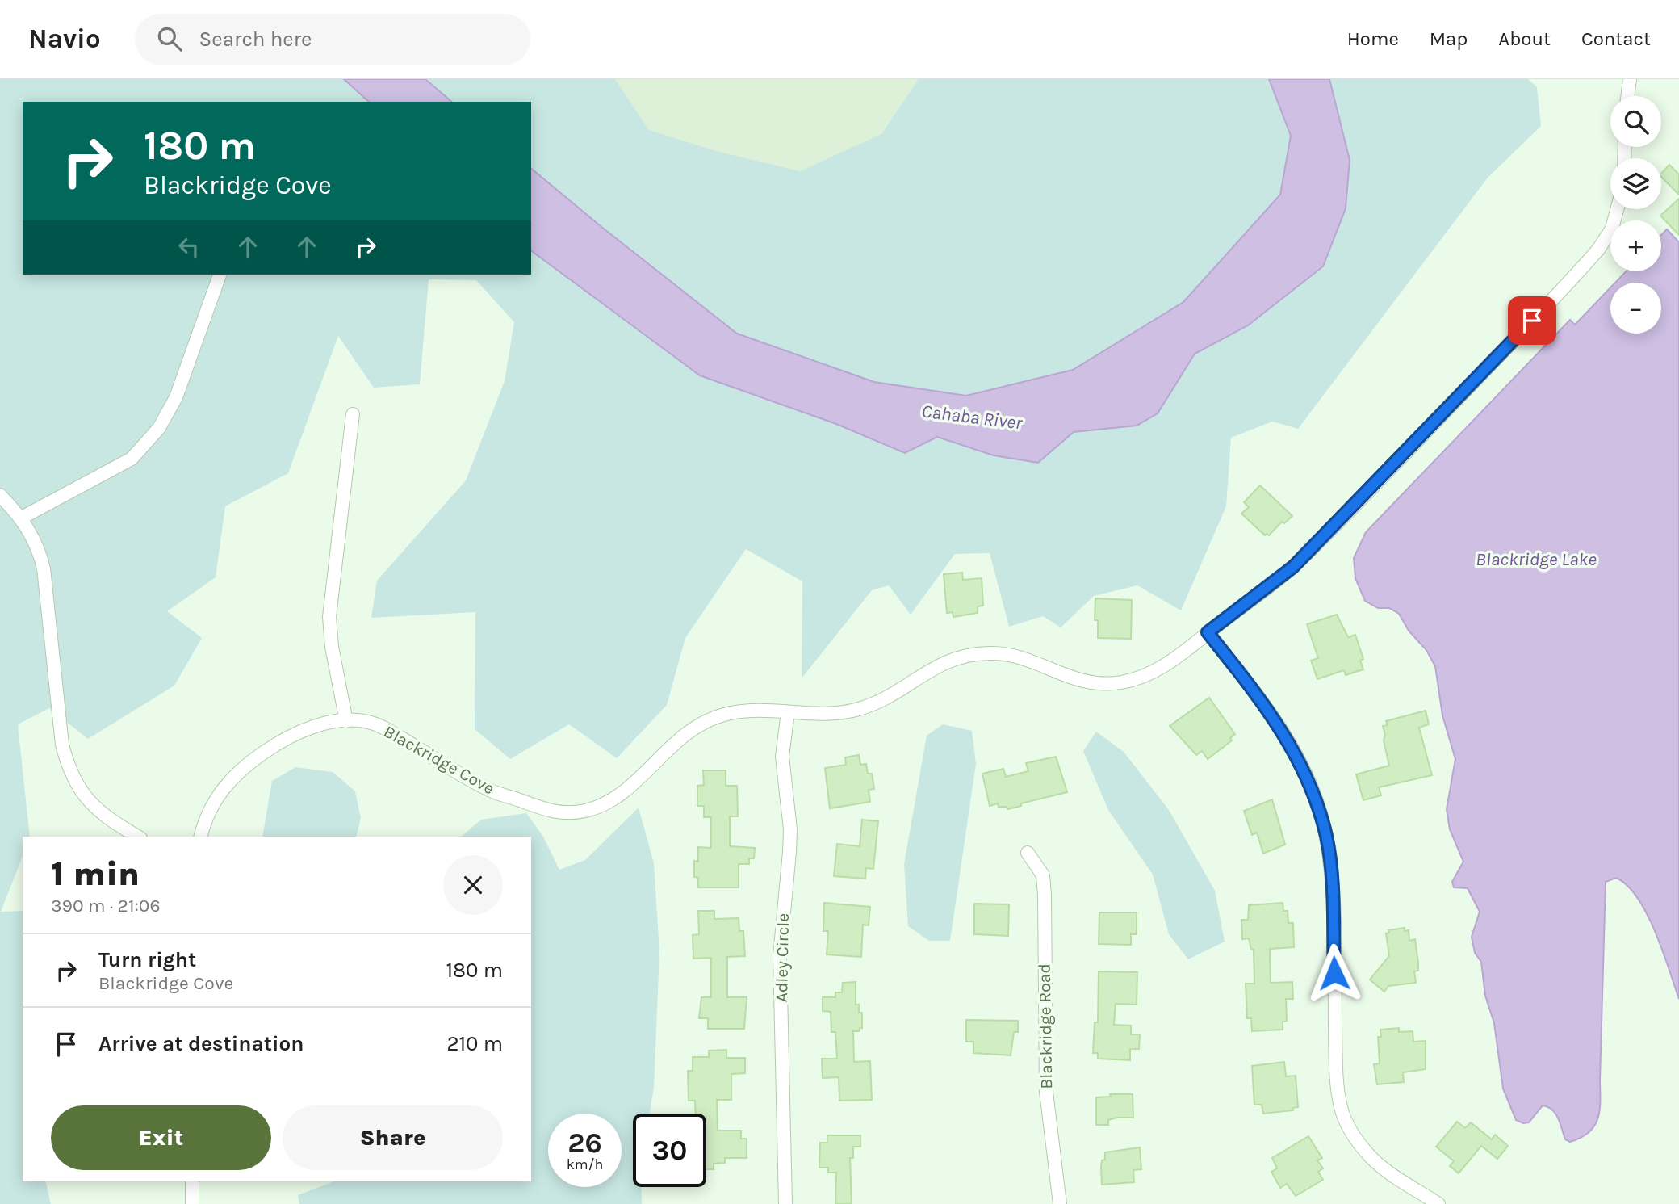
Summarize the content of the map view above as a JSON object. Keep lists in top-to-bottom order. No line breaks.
{"streets":{"street":["Blackridge Cove","Adley Circle","Blackridge Road"]},"crossings":[["Blackridge Cove","Adley Circle"]],"water":["Cahaba River","Blackridge Lake"],"page":{"header":"Navio","search":"Search here","nav":["Home","Map","About","Contact"],"map_buttons":["+","−"],"turn":["180 m","Blackridge Cove"],"heading":["1 min","390 m · 21:06"],"list":[{"name":"Turn right","note":"Blackridge Cove","value":"180 m"},{"name":"Arrive at destination","value":"210 m"}],"buttons":["Exit","Share"],"speed":"26 km/h","limit":"30"}}
